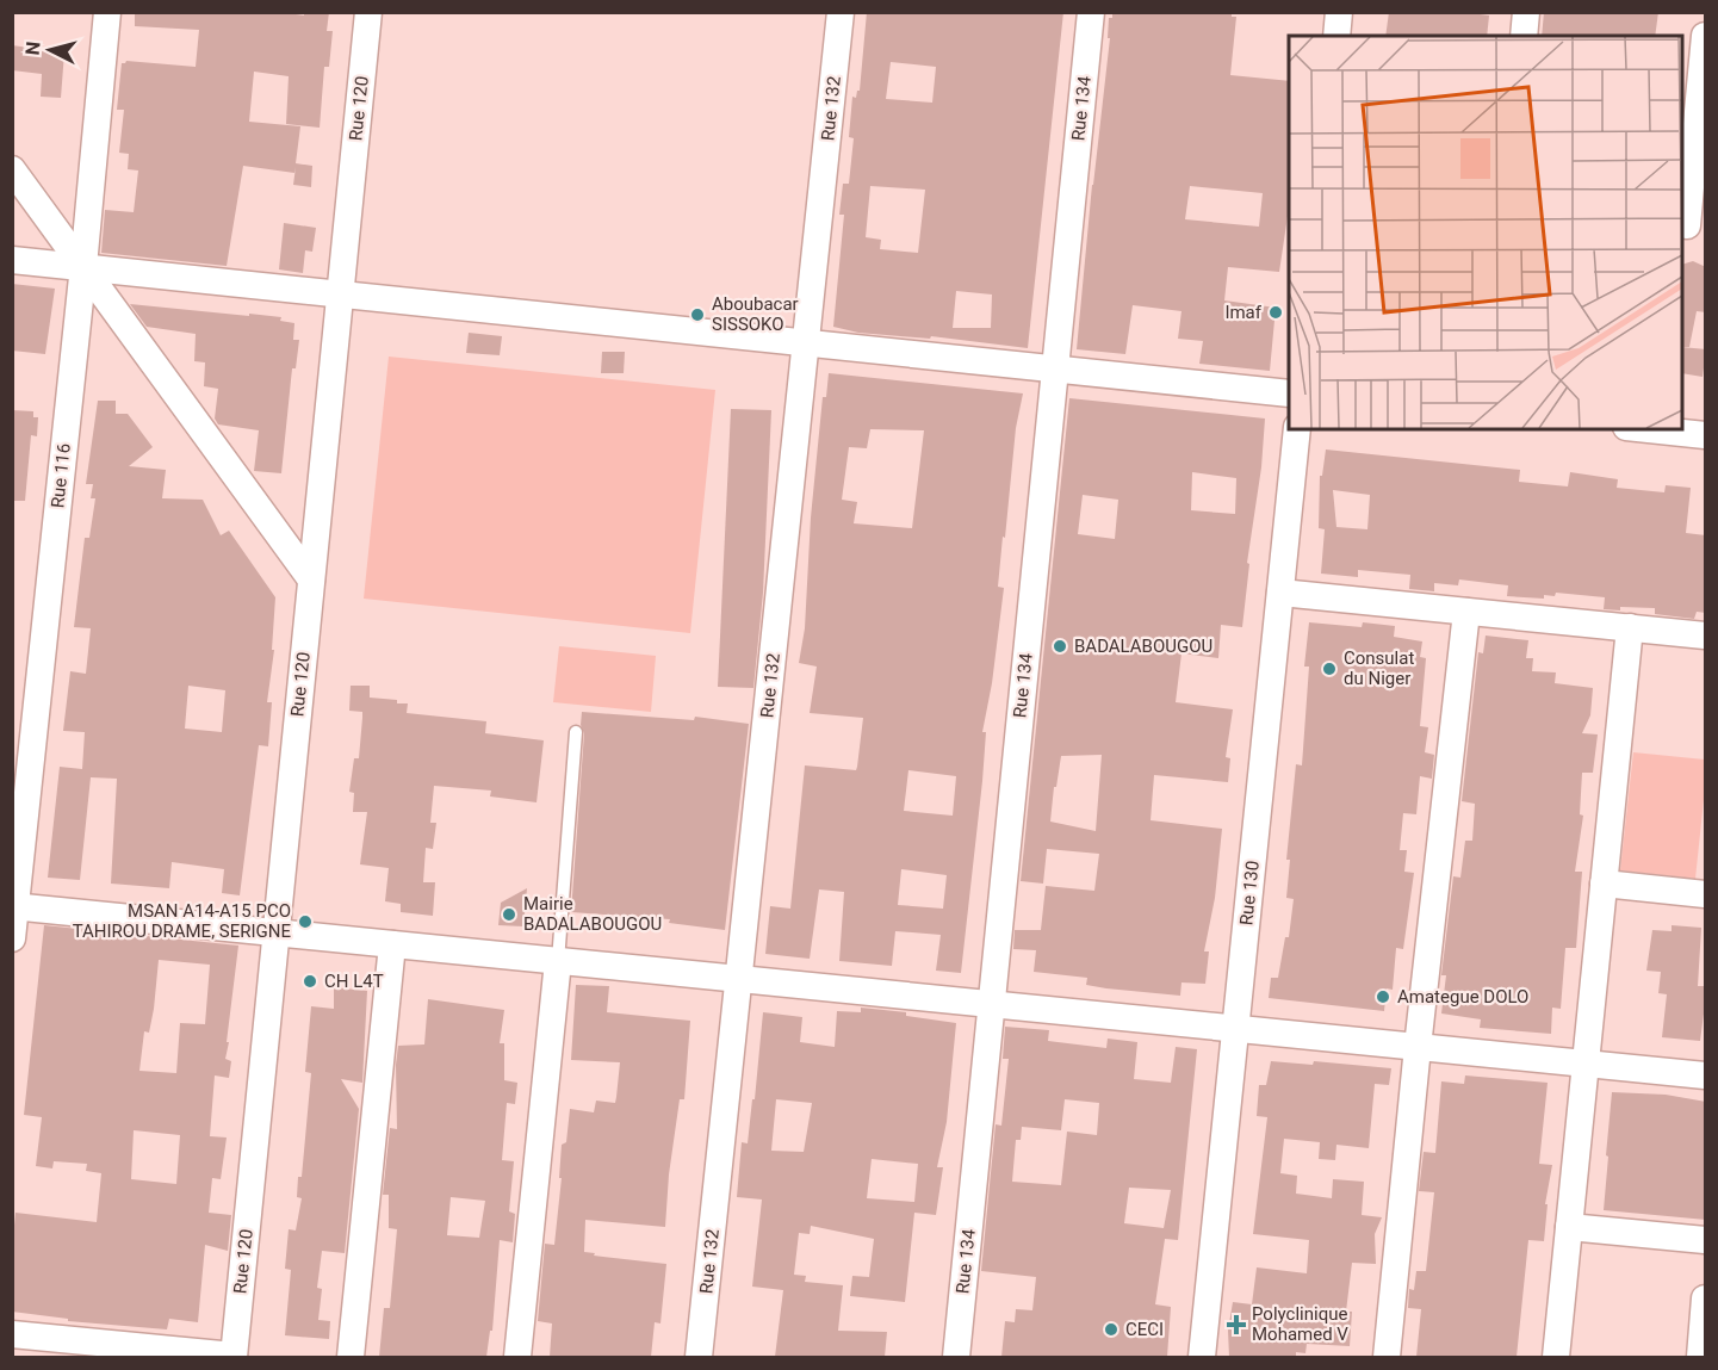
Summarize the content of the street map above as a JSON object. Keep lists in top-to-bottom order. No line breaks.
{"streets":{"street":["Rue 120","Rue 132","Rue 134","Rue 116","Rue 130"]},"places":{"other":["Imaf","Aboubacar SISSOKO","BADALABOUGOU","Consulat du Niger","Mairie BADALABOUGOU","MSAN A14-A15 PCO TAHIROU DRAME, SERIGNE","CH L4T","Amategue DOLO","CECI"],"health":["Polyclinique Mohamed V"]},"north":"left"}
